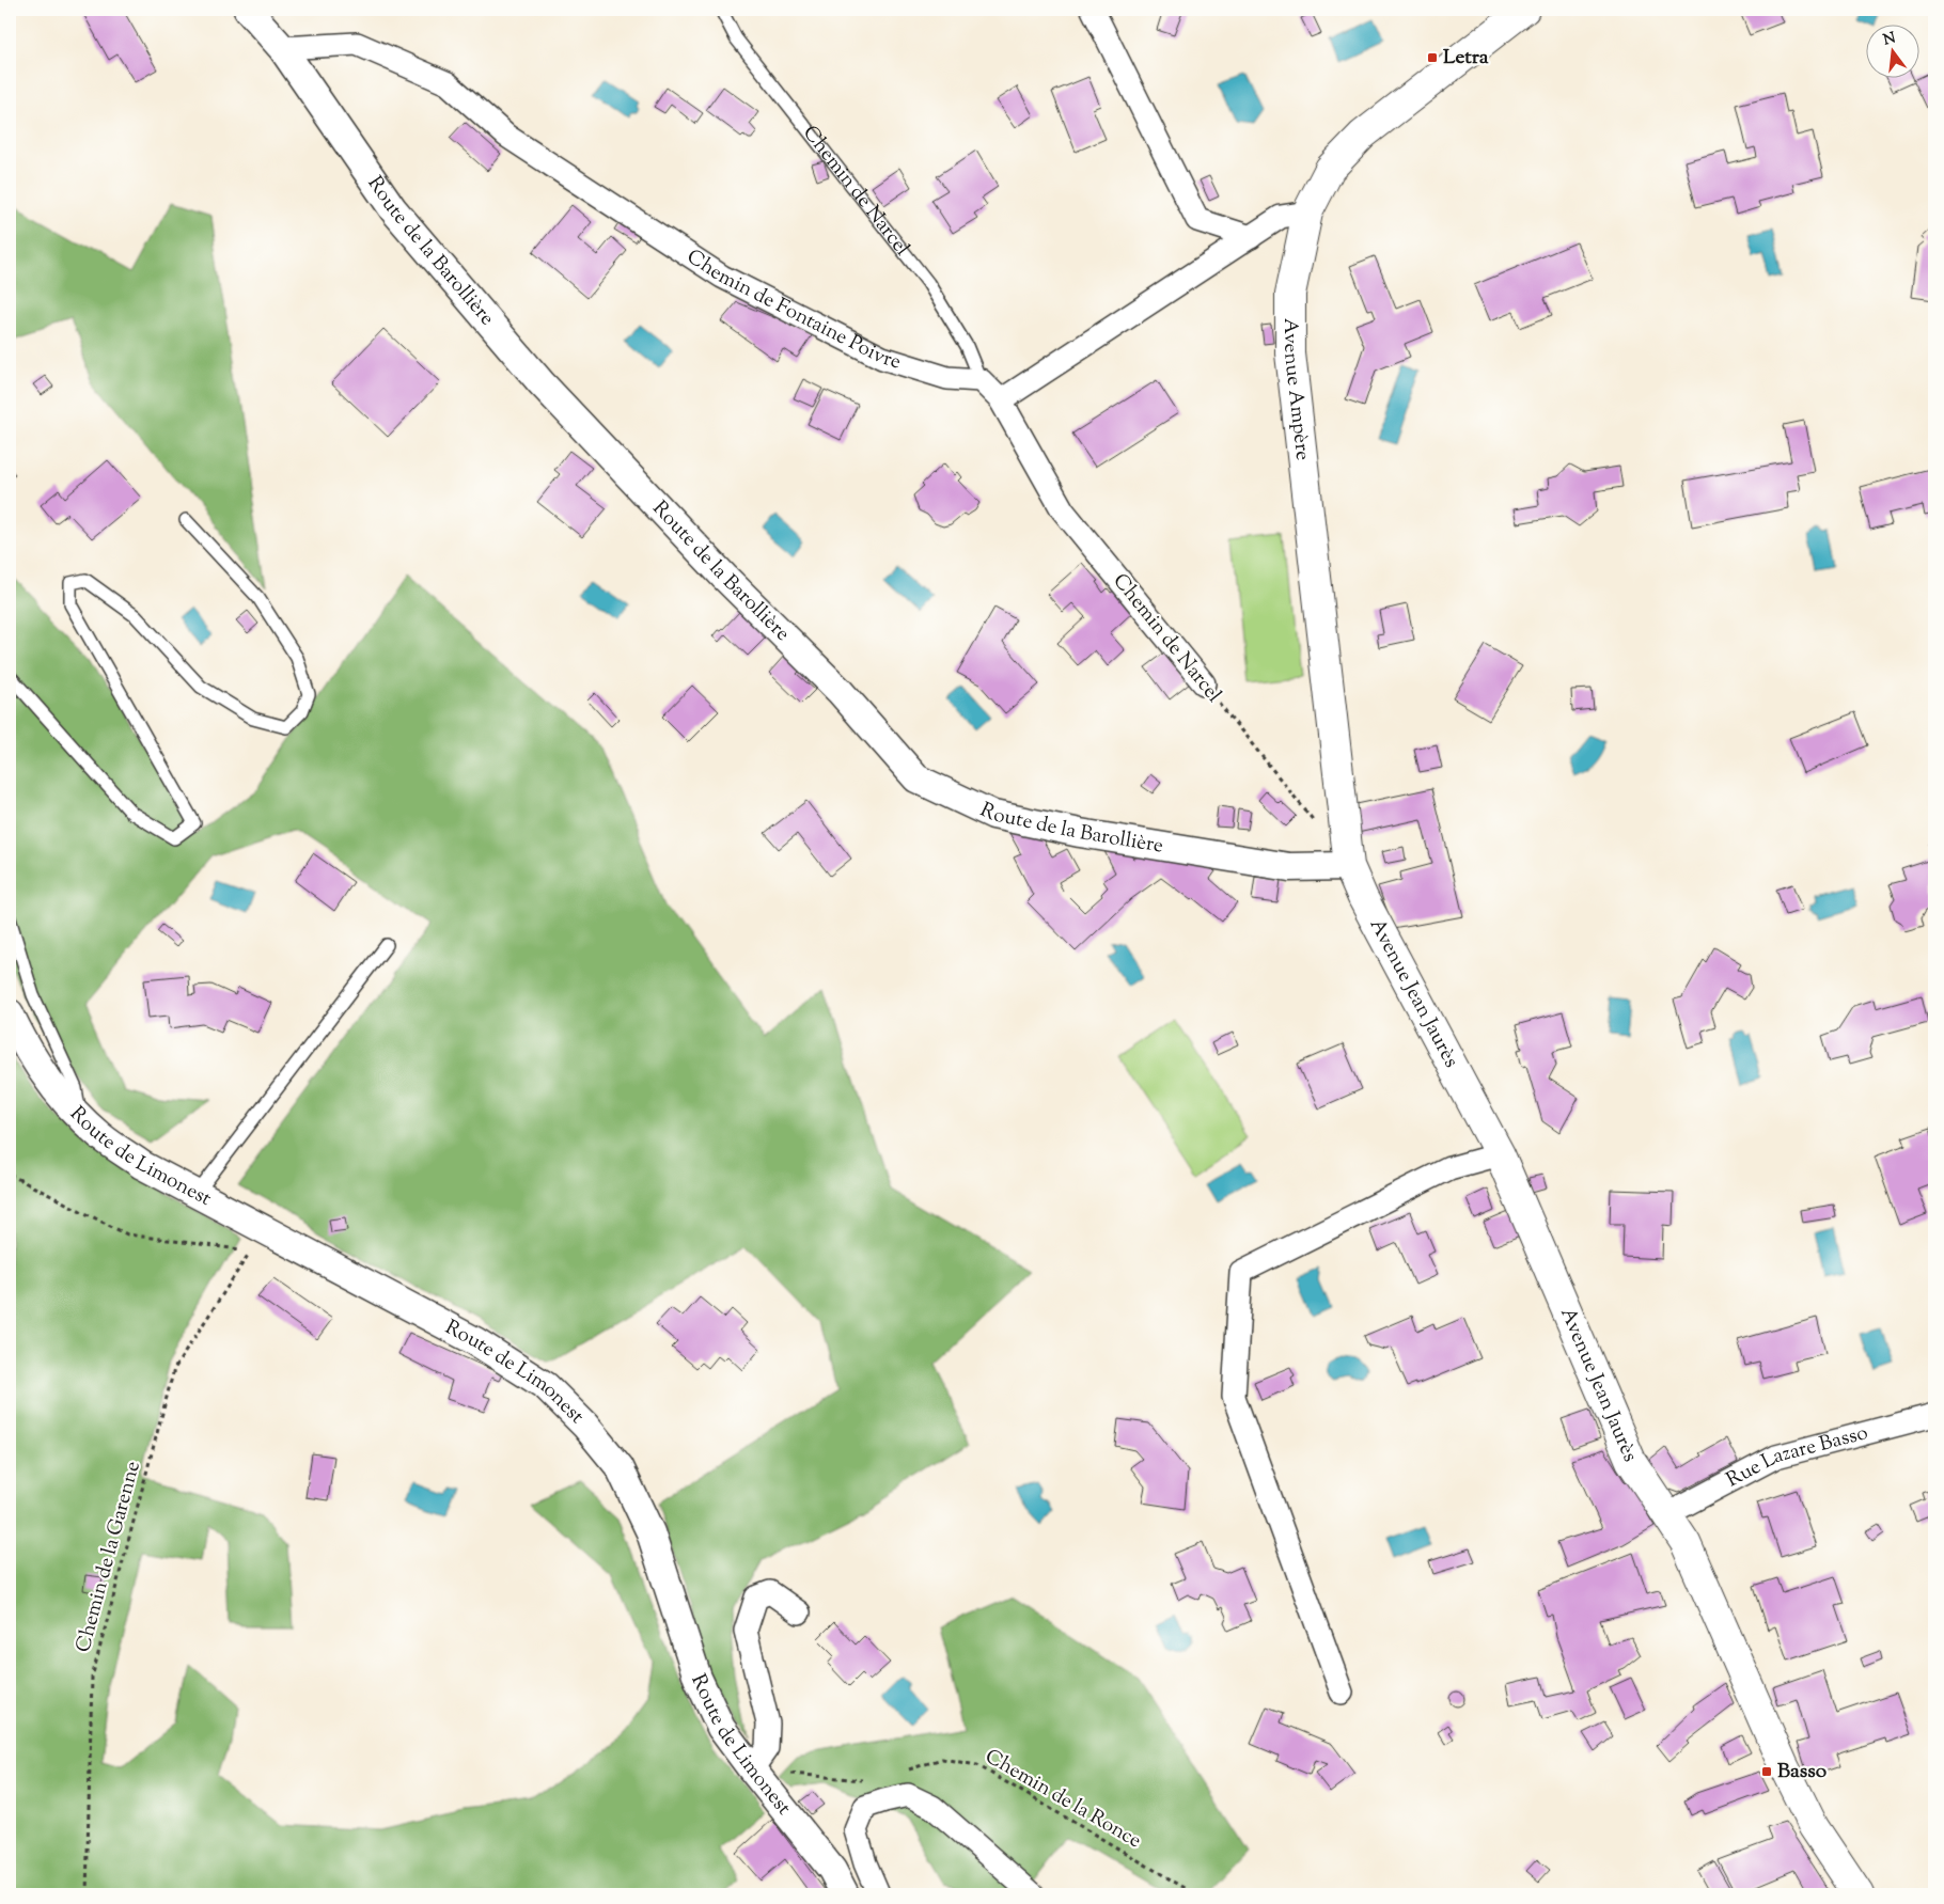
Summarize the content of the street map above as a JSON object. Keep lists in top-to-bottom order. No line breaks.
{"streets":{"main road":["Avenue Ampère","Avenue Jean Jaurès"],"street":["Chemin de Narcel","Route de la Barollière","Chemin de Fontaine Poivre","Route de Limonest","Rue Lazare Basso"],"path":["Chemin de la Garenne","Chemin de la Ronce"]},"crossings":[["Chemin de Narcel","Chemin de Fontaine Poivre"],["Route de la Barollière","Chemin de Fontaine Poivre"],["Route de la Barollière","Avenue Ampère"],["Route de la Barollière","Avenue Jean Jaurès"],["Avenue Ampère","Avenue Jean Jaurès"],["Avenue Jean Jaurès","Rue Lazare Basso"]],"places":{"transit":["Letra","Basso"]},"north":"top"}
